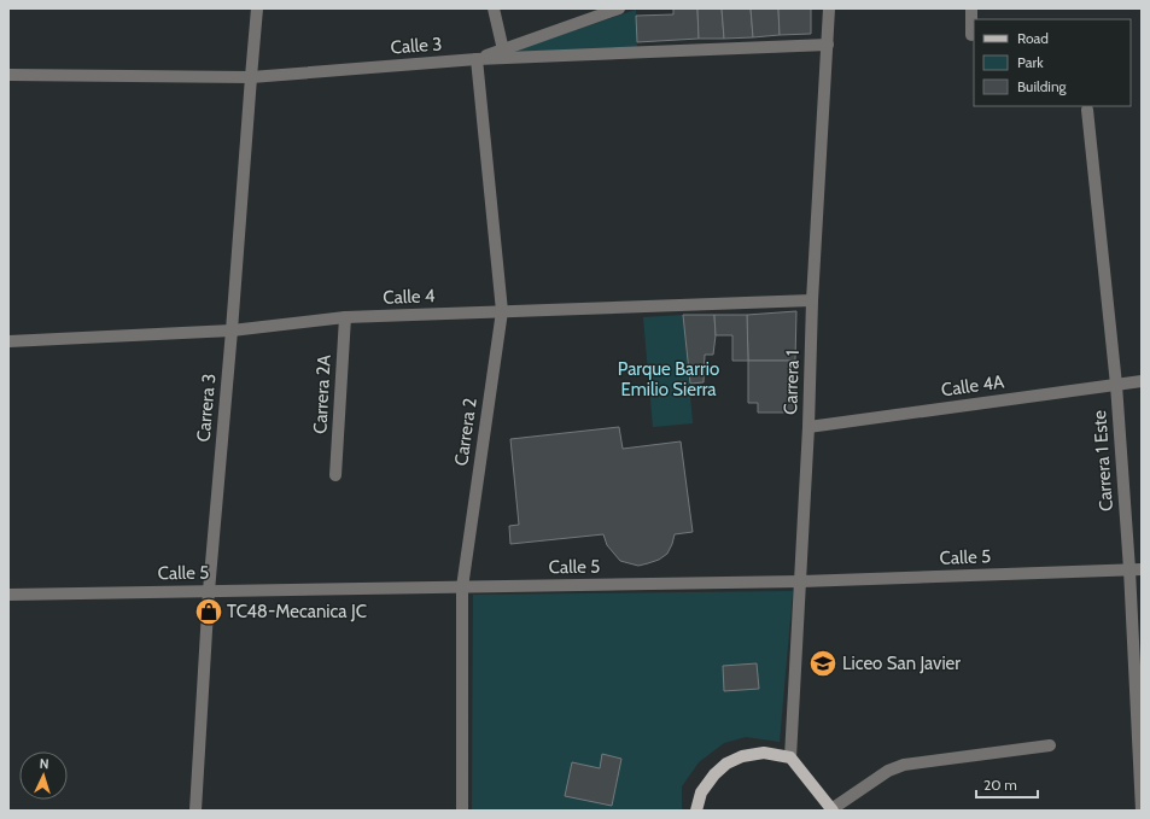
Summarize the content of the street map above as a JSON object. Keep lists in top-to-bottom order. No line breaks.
{"streets":{"street":["Calle 3","Calle 4","Carrera 1","Calle 4A","Carrera 2A","Carrera 3","Carrera 2","Carrera 1 Este","Calle 5"]},"crossings":[["Calle 3","Carrera 3"],["Calle 3","Carrera 2"],["Calle 4","Carrera 1"],["Calle 4","Carrera 2A"],["Calle 4","Carrera 3"],["Calle 4","Carrera 2"],["Carrera 1","Calle 4A"],["Carrera 1","Calle 5"],["Calle 4A","Carrera 1 Este"],["Carrera 3","Calle 5"],["Carrera 2","Calle 5"],["Carrera 1 Este","Calle 5"]],"parks":["Parque Barrio Emilio Sierra"],"places":{"shop":["TC48-Mecanica JC"],"school or university":["Liceo San Javier"]},"legend":["Road","Park","Building"],"scale_bar":"20 m","north":"top"}
